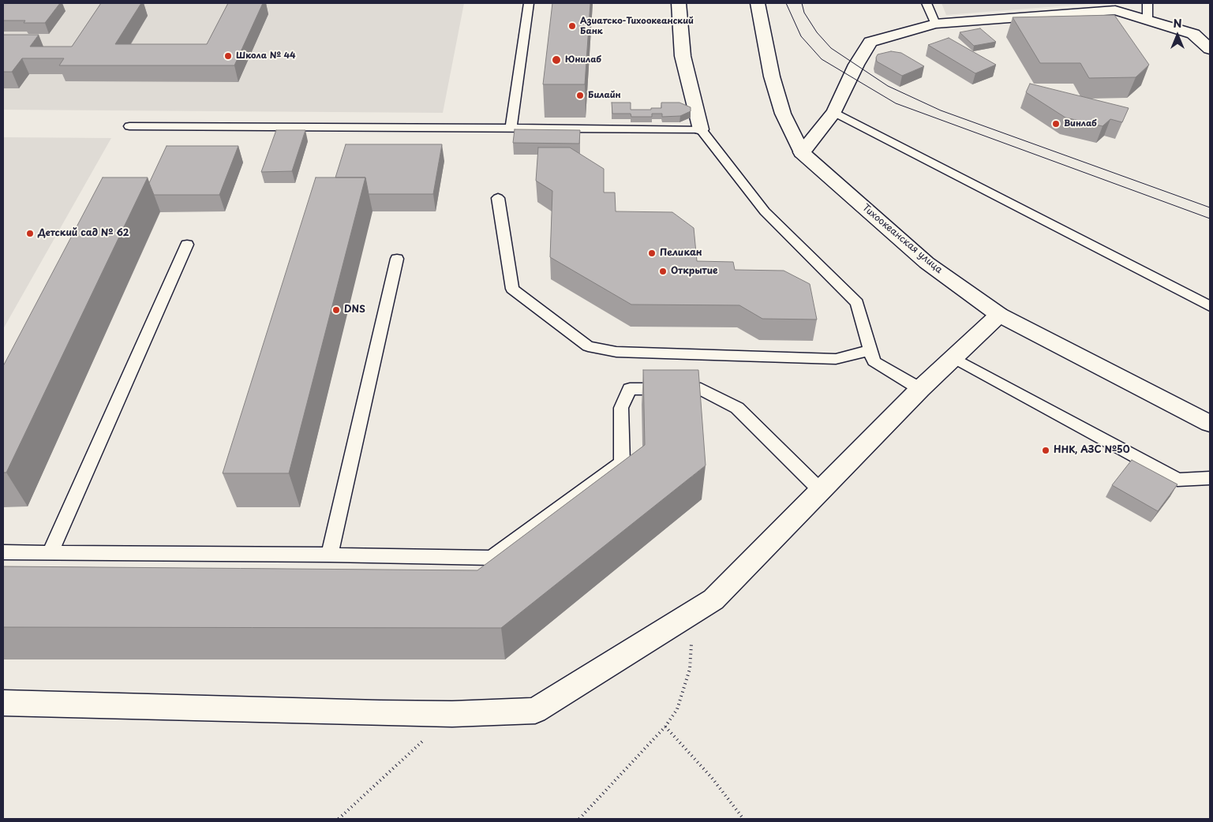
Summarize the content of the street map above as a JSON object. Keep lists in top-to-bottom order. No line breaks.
{"streets":{"street":["Тихоокеанская улица"]},"places":["Азиатско-Тихоокеанский Банк","Школа № 44","Юнилаб","Билайн","Винлаб","Детский сад № 62","Пеликан","Открытие","DNS","ННК, АЗС №50"],"north":"top"}
